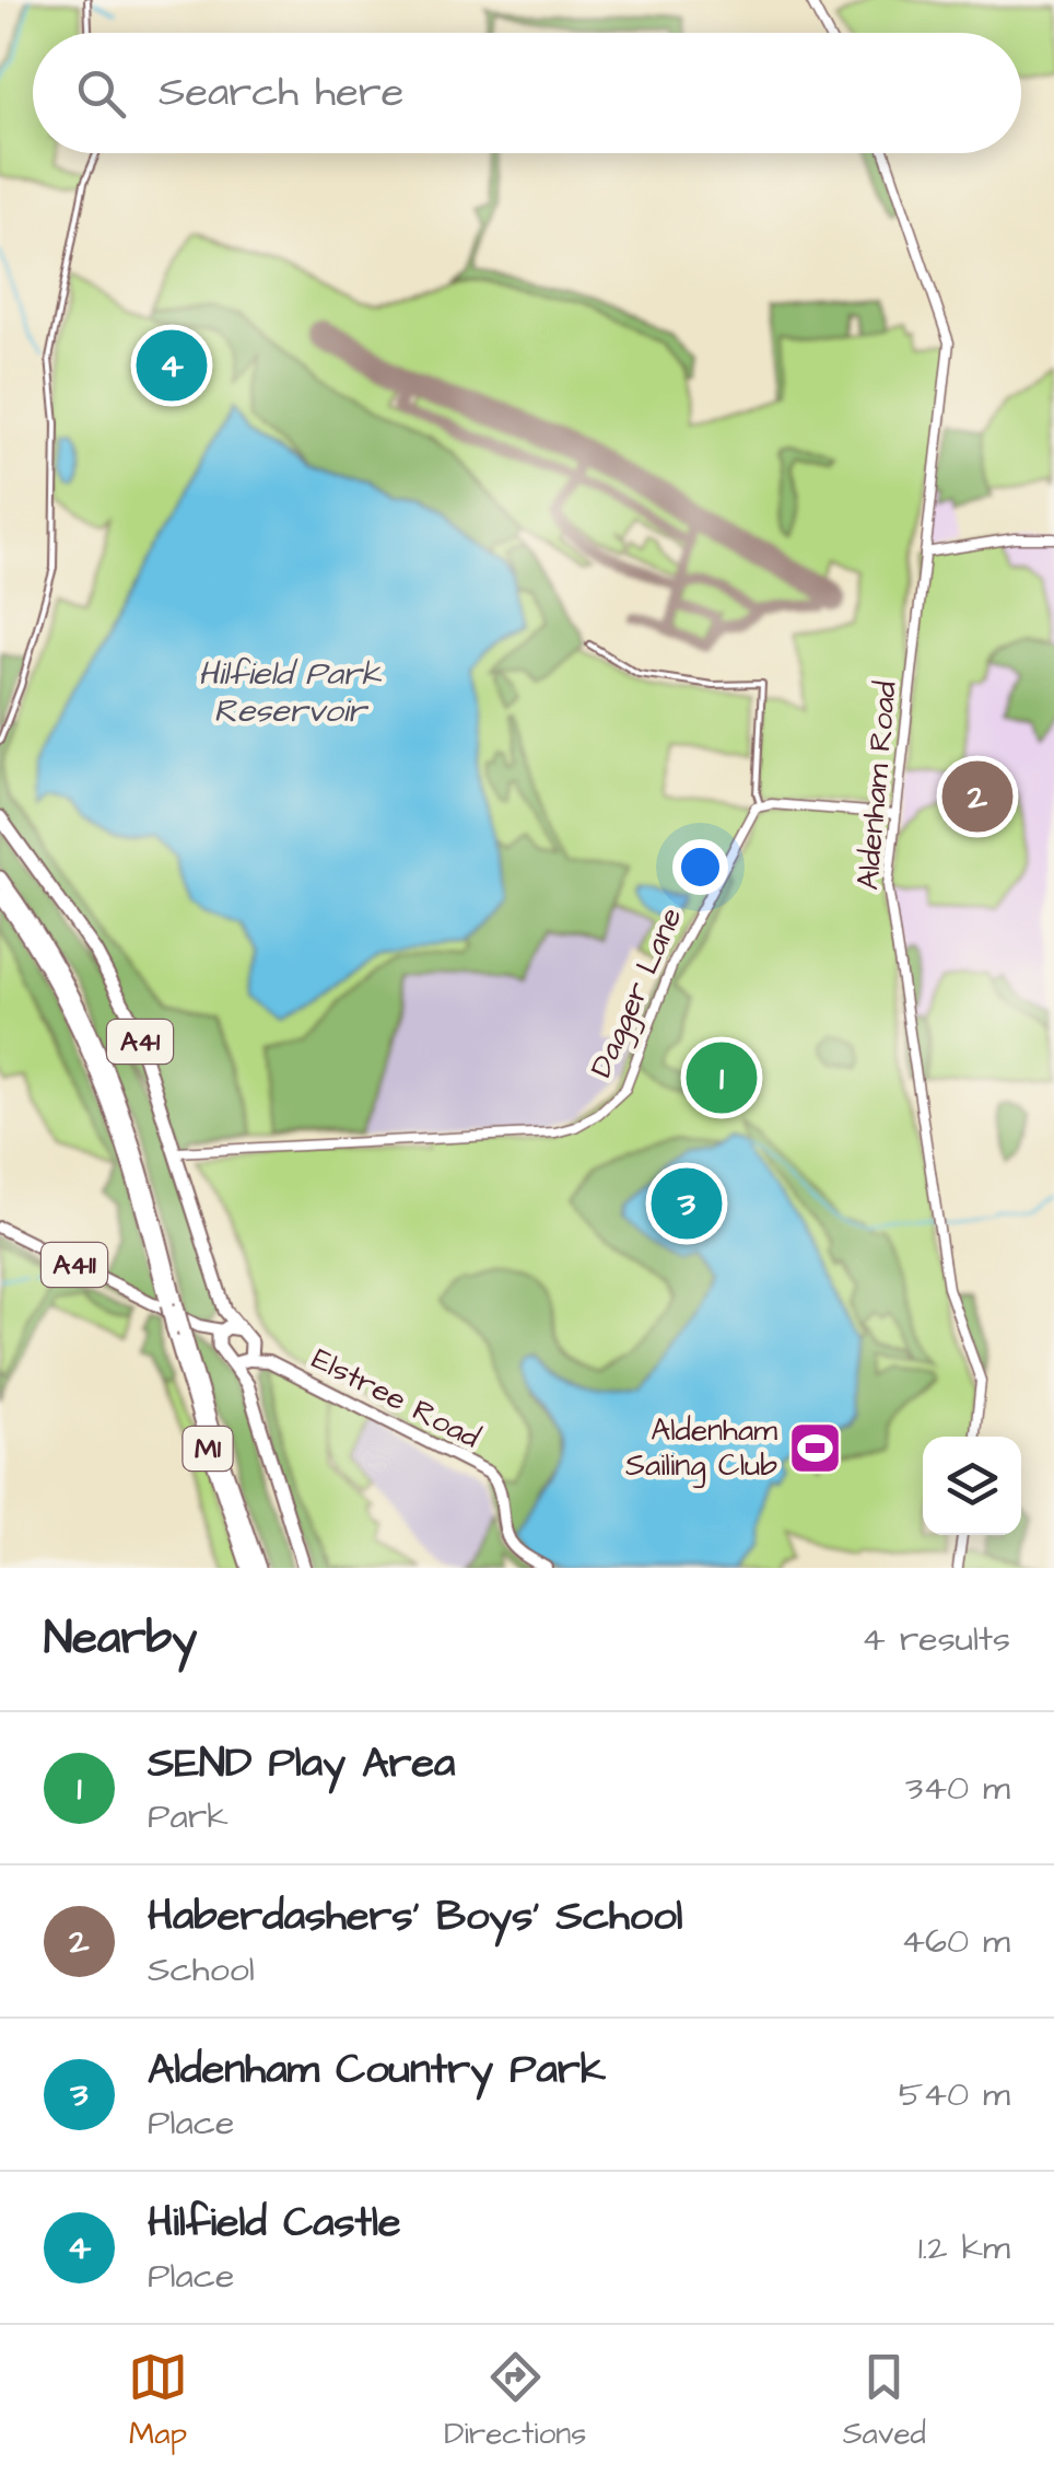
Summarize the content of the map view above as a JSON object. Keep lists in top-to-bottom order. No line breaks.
{"streets":{"highway":["A41","M1"],"main road":["A411","Elstree Road"],"street":["Aldenham Road","Dagger Lane"]},"crossings":[["Dagger Lane","A41"],["A41","A411"]],"water":["Hilfield Park Reservoir"],"places":{"sports":["Aldenham Sailing Club"]},"page":{"search":"Search here","pins":["4","2","1","3"],"heading":["Nearby","4 results"],"list":[{"mark":"1","name":"SEND Play Area","note":"Park","value":"340 m"},{"mark":"2","name":"Haberdashers' Boys' School","note":"School","value":"460 m"},{"mark":"3","name":"Aldenham Country Park","note":"Place","value":"540 m"},{"mark":"4","name":"Hilfield Castle","note":"Place","value":"1.2 km"}],"nav":["Map","Directions","Saved"]}}
